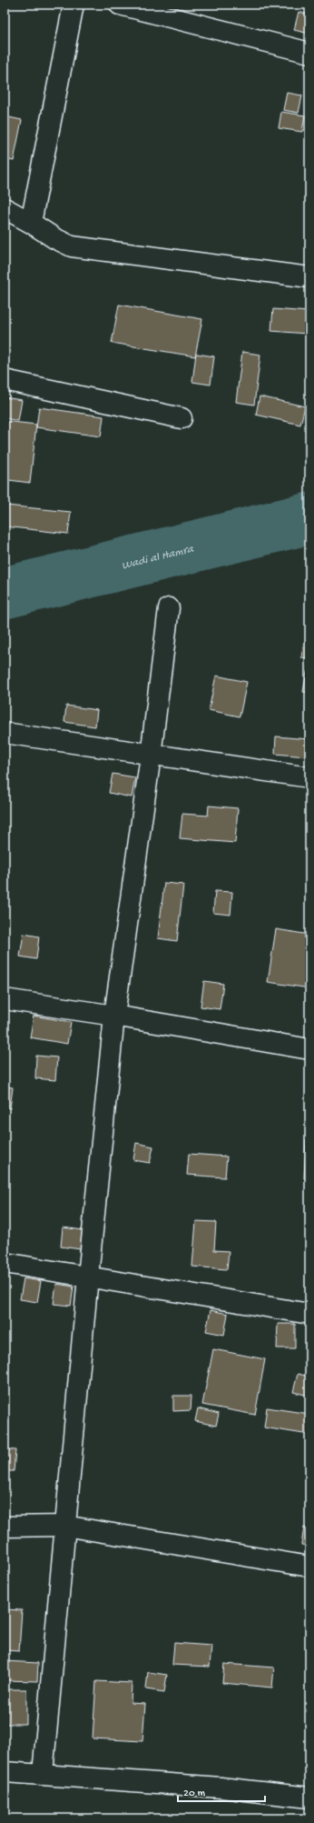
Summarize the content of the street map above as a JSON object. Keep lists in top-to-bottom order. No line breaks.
{"water":["Wadi al Hamra"],"scale_bar":"20 m"}
